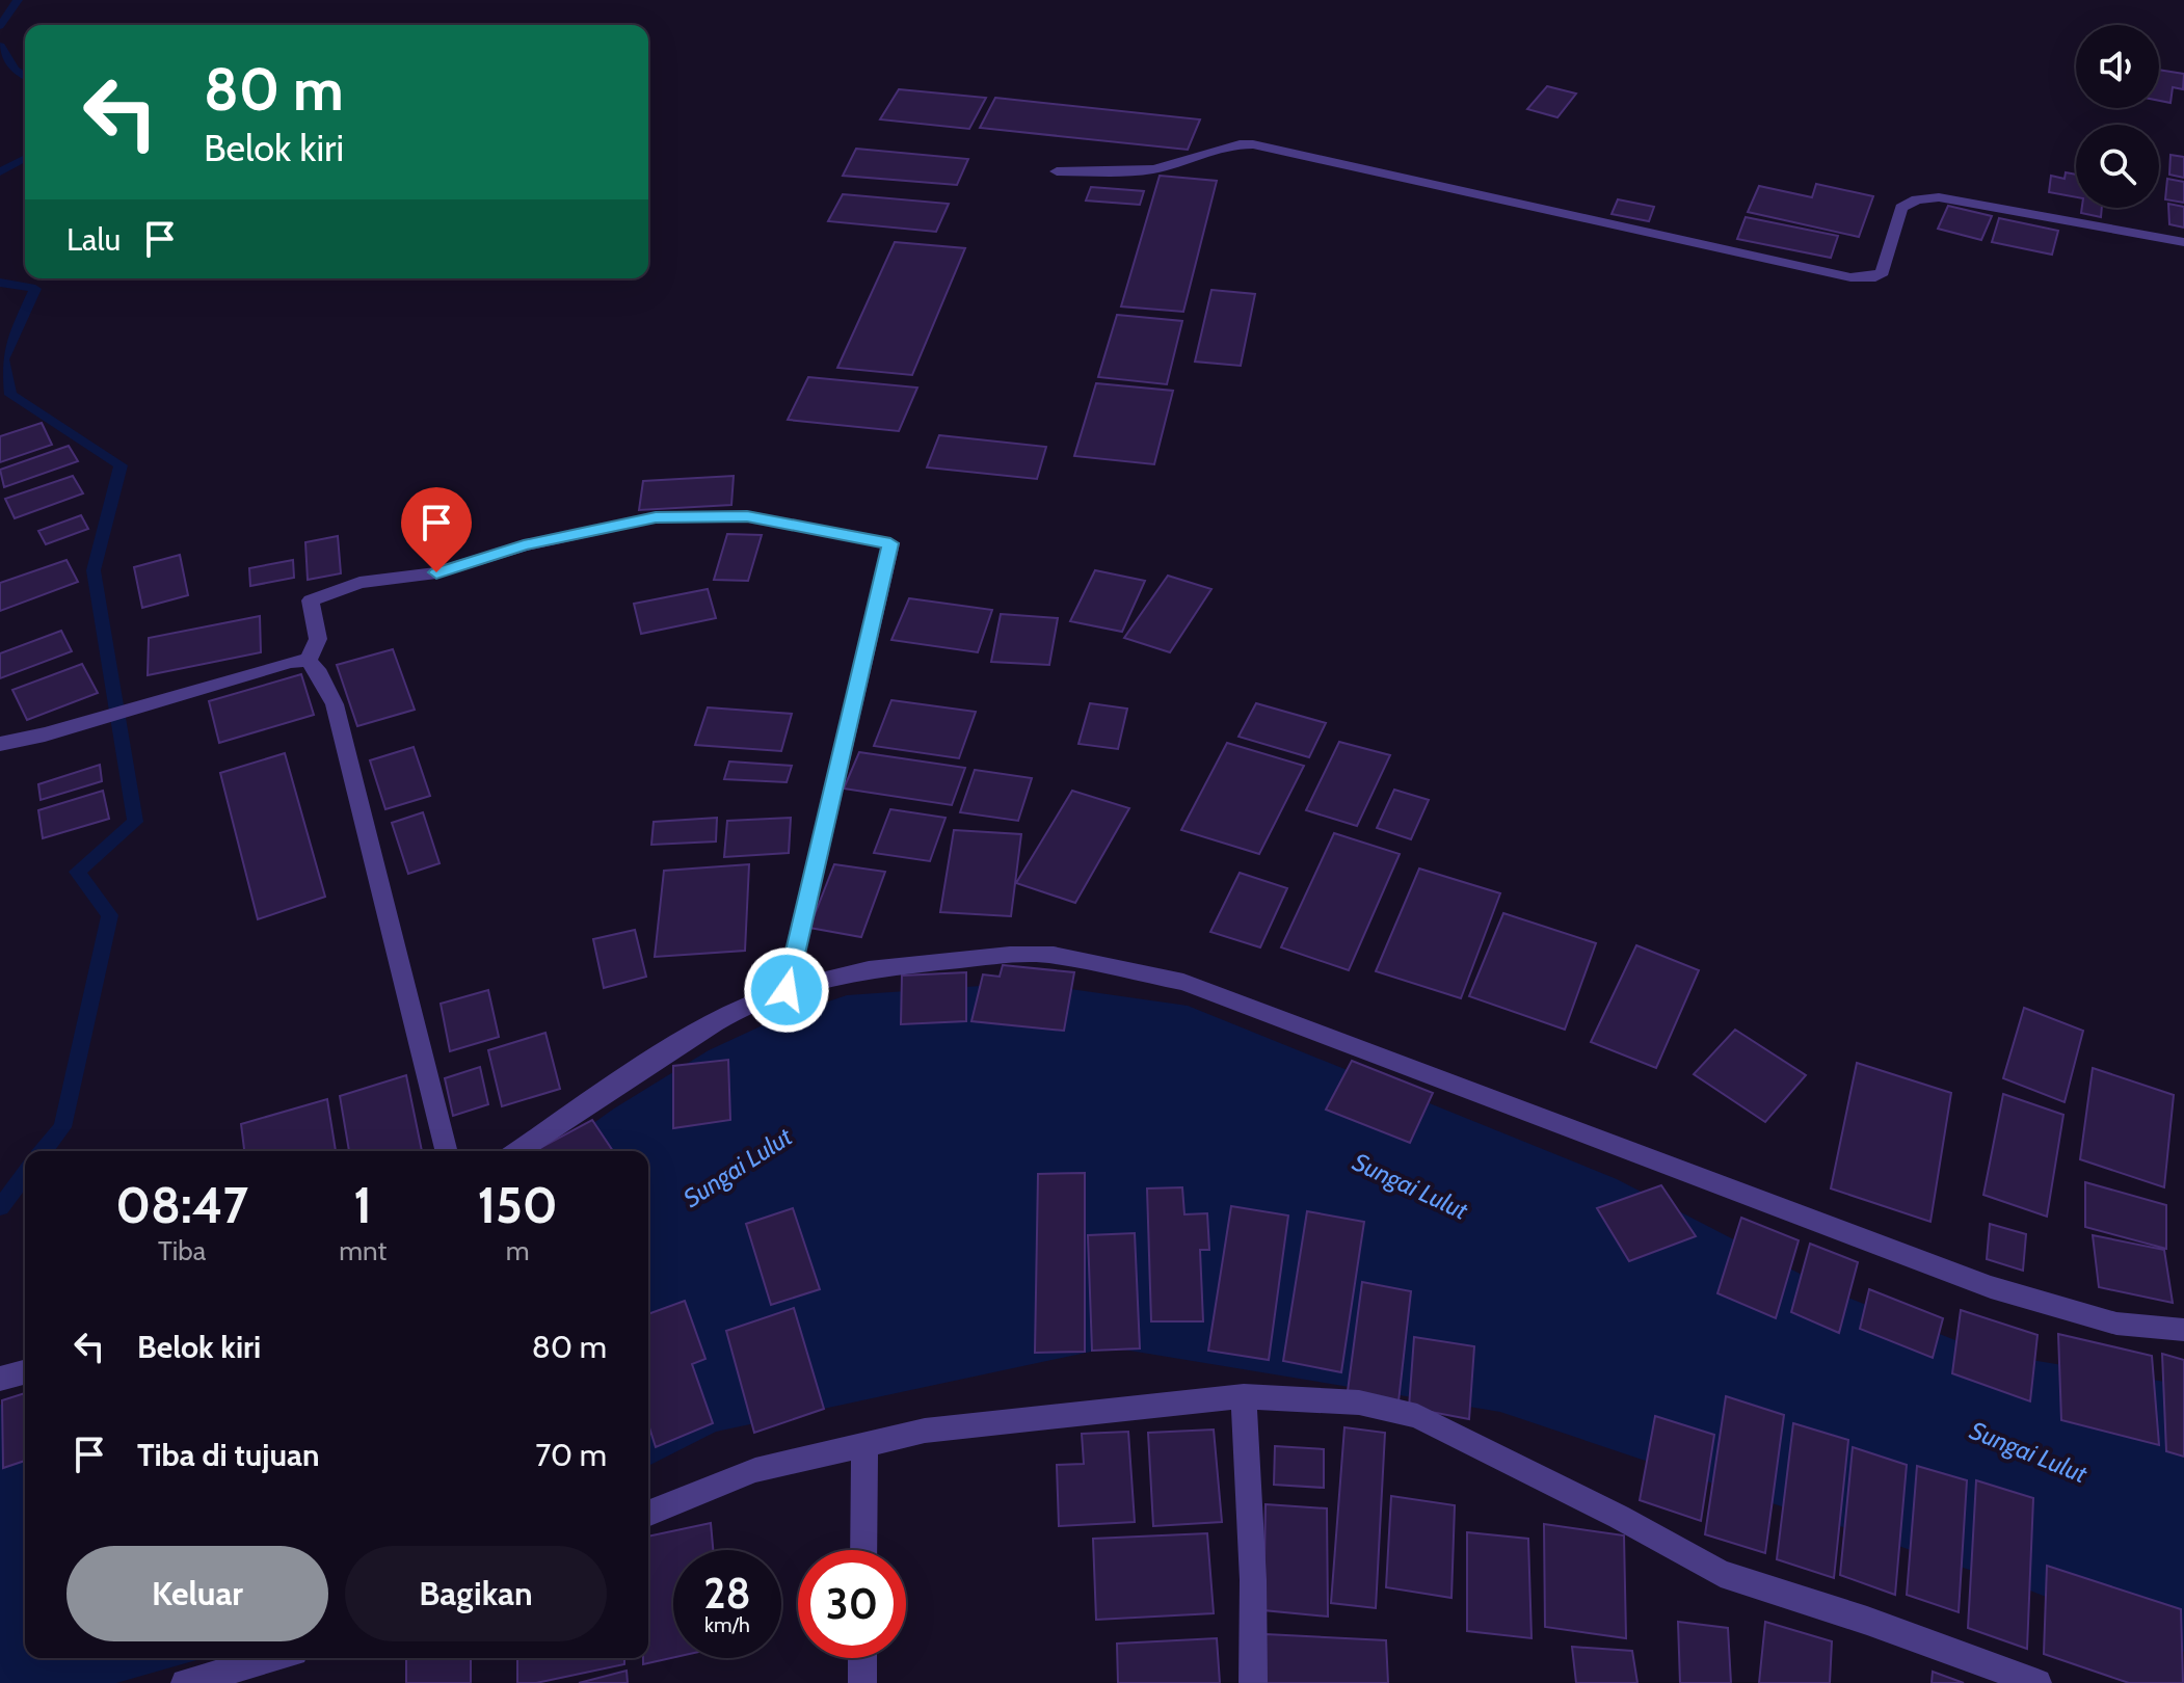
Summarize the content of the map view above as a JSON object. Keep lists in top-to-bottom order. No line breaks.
{"water":["Sungai Lulut"],"page":{"turn":["80 m","Belok kiri"],"then":"Lalu","eta":["08:47","Tiba","1","mnt","150","m"],"list":[{"name":"Belok kiri","value":"80 m"},{"name":"Tiba di tujuan","value":"70 m"}],"buttons":["Keluar","Bagikan"],"speed":"28 km/h","limit":"30"}}
